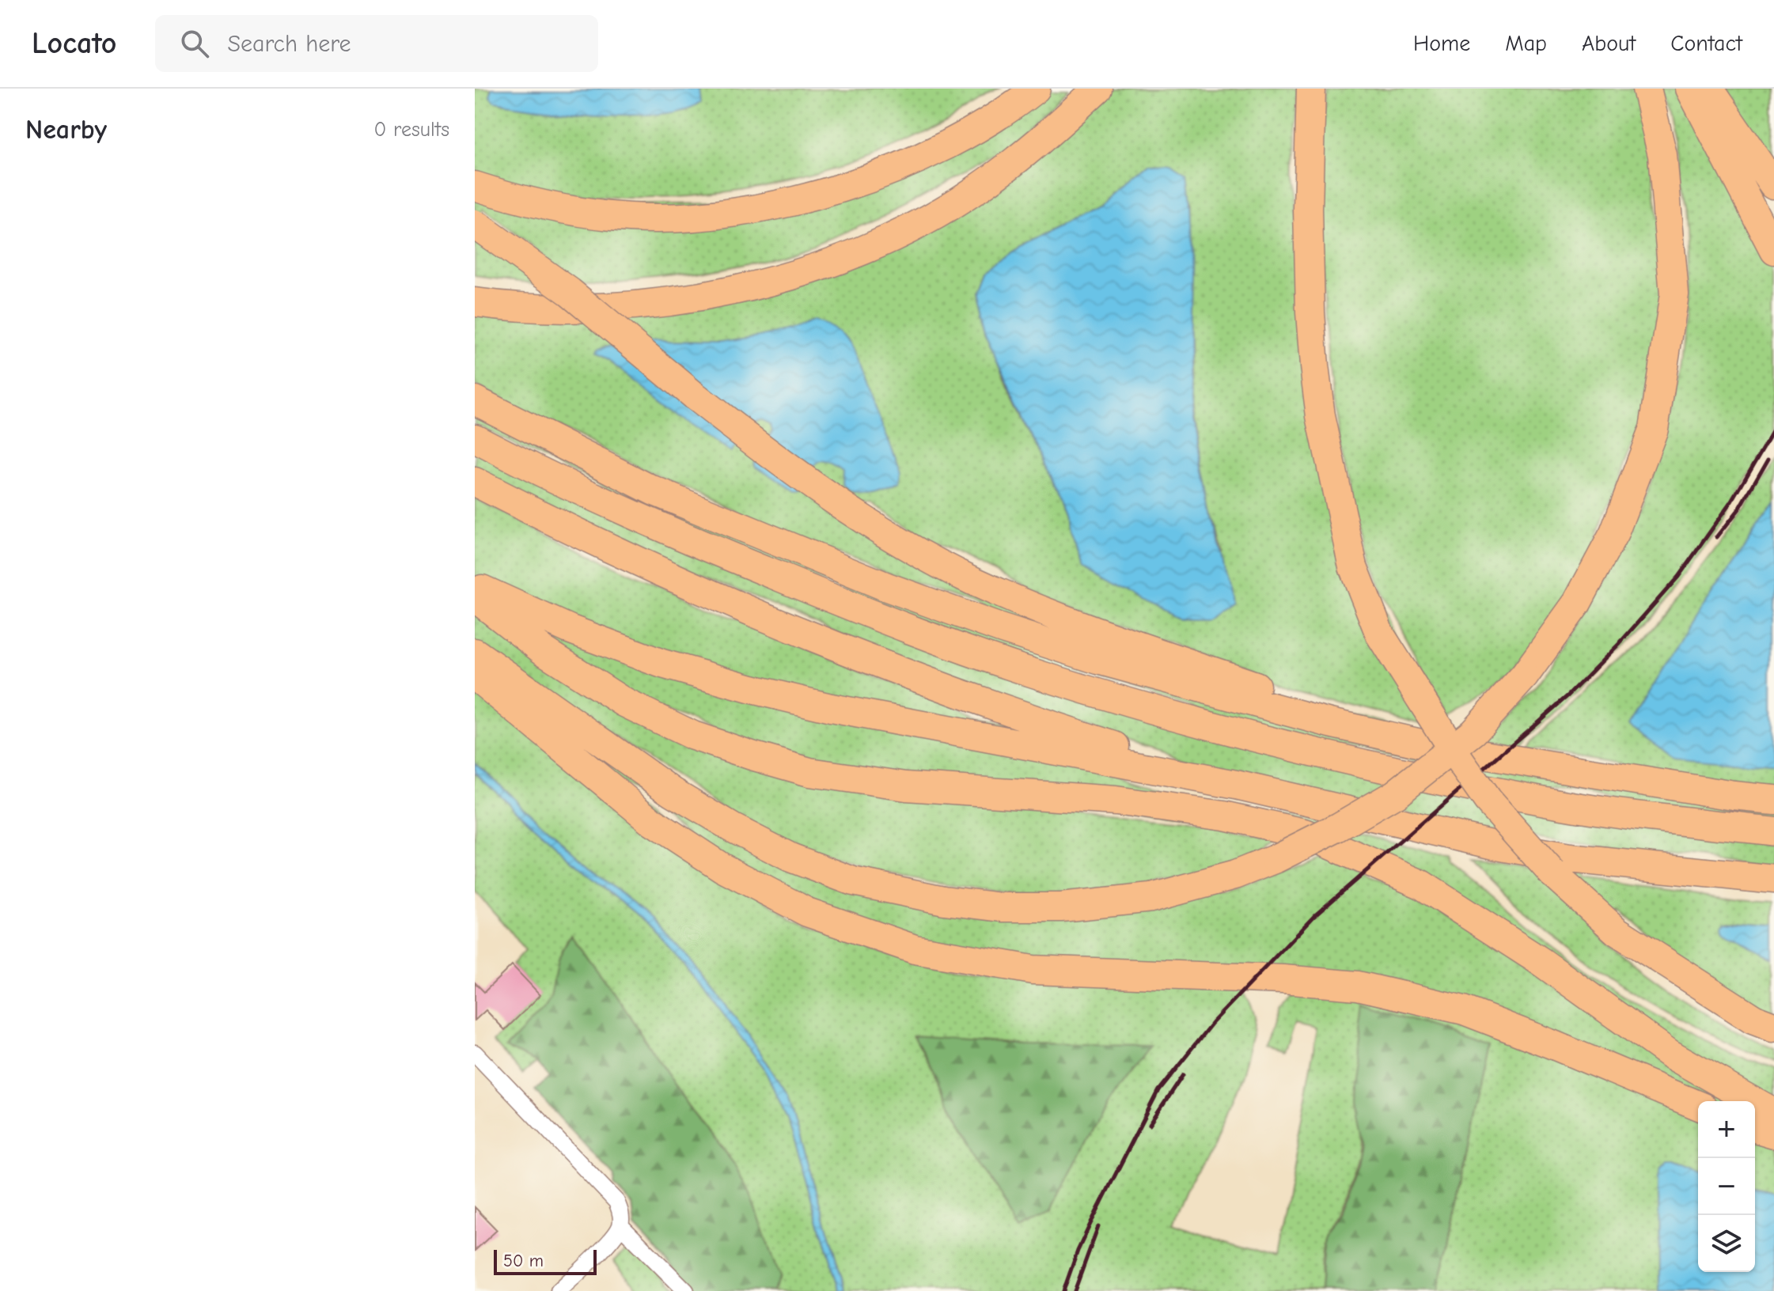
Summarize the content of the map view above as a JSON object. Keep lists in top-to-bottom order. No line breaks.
{"scale_bar":"50 m","page":{"header":"Locato","search":"Search here","nav":["Home","Map","About","Contact"],"heading":["Nearby","0 results"],"map_buttons":["+","−"],"scale":"50 m"}}
